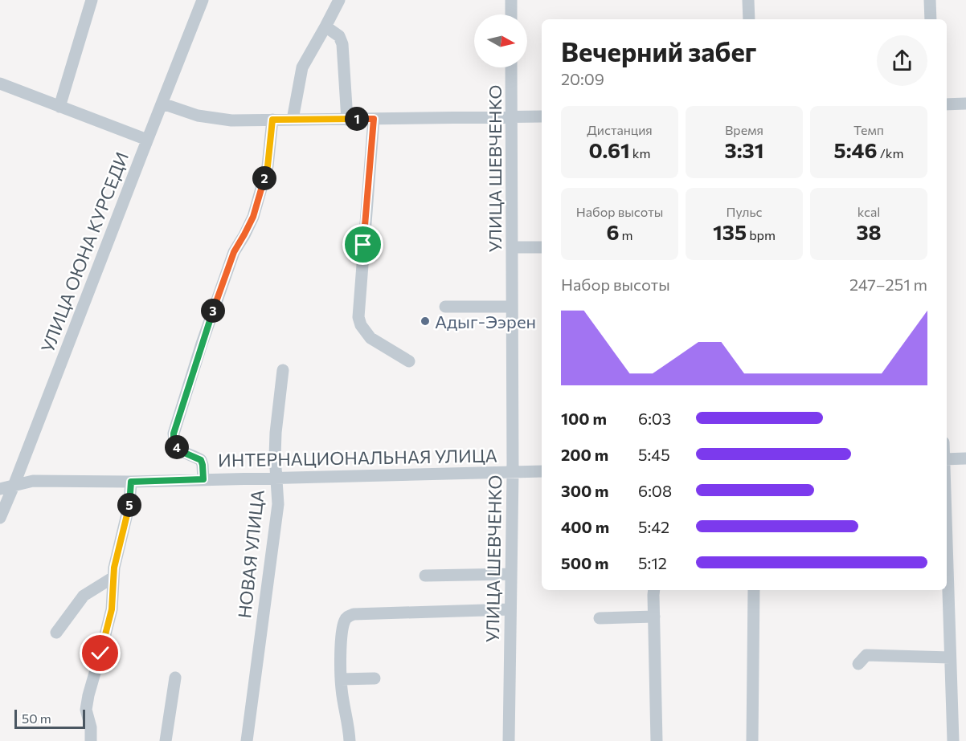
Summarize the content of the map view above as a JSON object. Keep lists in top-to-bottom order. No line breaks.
{"streets":{"street":["УЛИЦА ШЕВЧЕНКО","УЛИЦА ОЮНА КУРСЕДИ","ИНТЕРНАЦИОНАЛЬНАЯ УЛИЦА","НОВАЯ УЛИЦА"]},"crossings":[["УЛИЦА ШЕВЧЕНКО","ИНТЕРНАЦИОНАЛЬНАЯ УЛИЦА"],["УЛИЦА ОЮНА КУРСЕДИ","ИНТЕРНАЦИОНАЛЬНАЯ УЛИЦА"],["ИНТЕРНАЦИОНАЛЬНАЯ УЛИЦА","НОВАЯ УЛИЦА"]],"places":["Адыг-Ээрен"],"scale_bar":"50 m","north":"right","page":{"heading":["Вечерний забег","20:09"],"stats":[["Дистанция","0.61 km"],["Время","3:31"],["Темп","5:46 /km"],["Набор высоты","6 m"],["Пульс","135 bpm"],["kcal","38"]],"pins":["1","2","3","4","5"],"chart":["Набор высоты","247–251 m"],"list":[{"name":"100 m","note":"6:03"},{"name":"200 m","note":"5:45"},{"name":"300 m","note":"6:08"},{"name":"400 m","note":"5:42"},{"name":"500 m","note":"5:12"}],"scale":"50 m"}}
